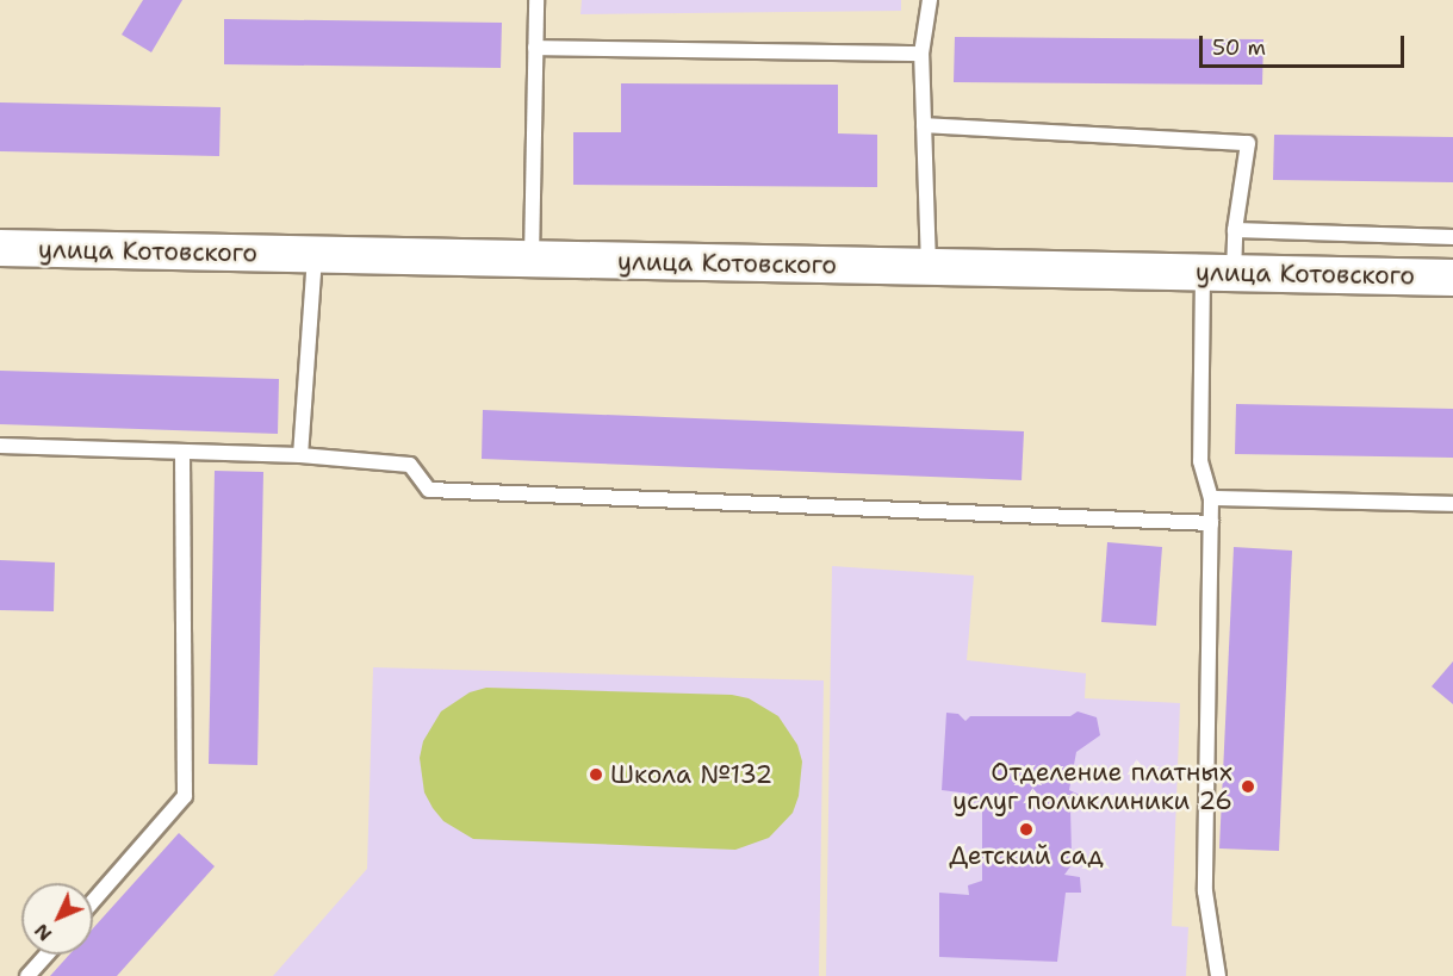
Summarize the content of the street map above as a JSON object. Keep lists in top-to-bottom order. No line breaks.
{"streets":{"street":["улица Котовского"]},"places":["Школа №132","Отделение платных услуг поликлиники 26","Детский сад"],"scale_bar":"50 m","north":"bottom left"}
